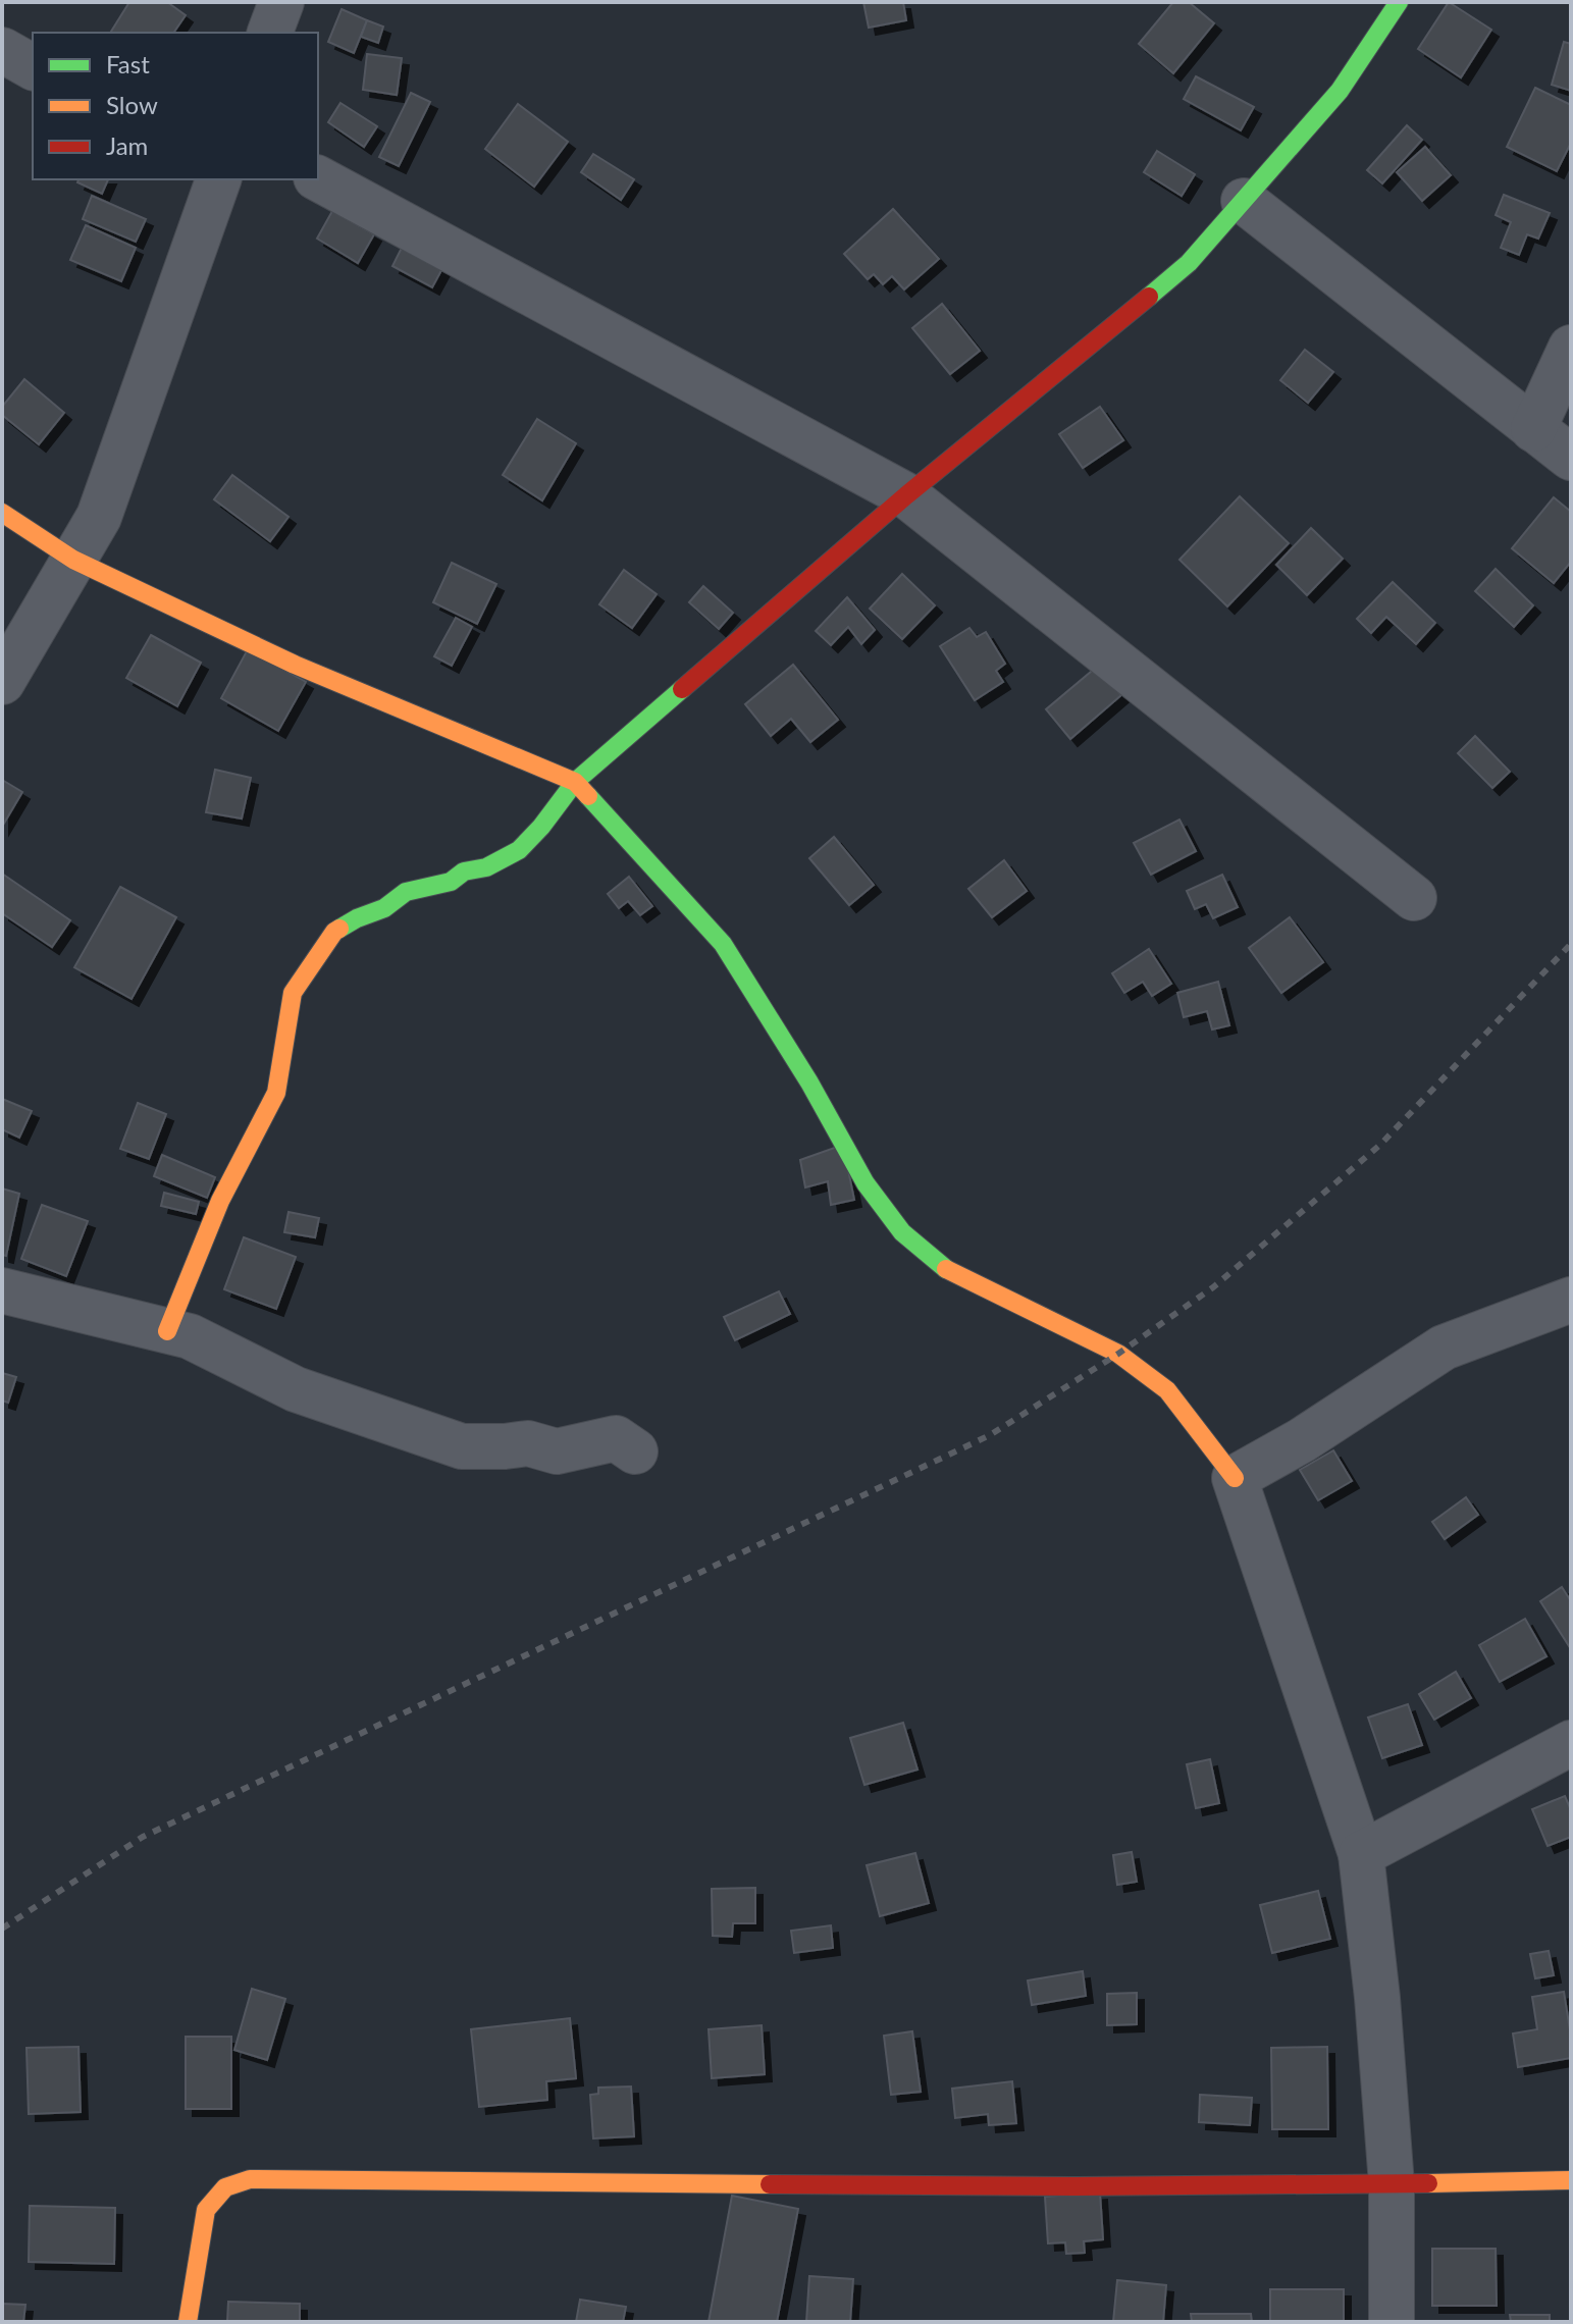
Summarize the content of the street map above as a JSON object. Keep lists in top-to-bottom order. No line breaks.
{"legend":["Fast","Slow","Jam"]}
